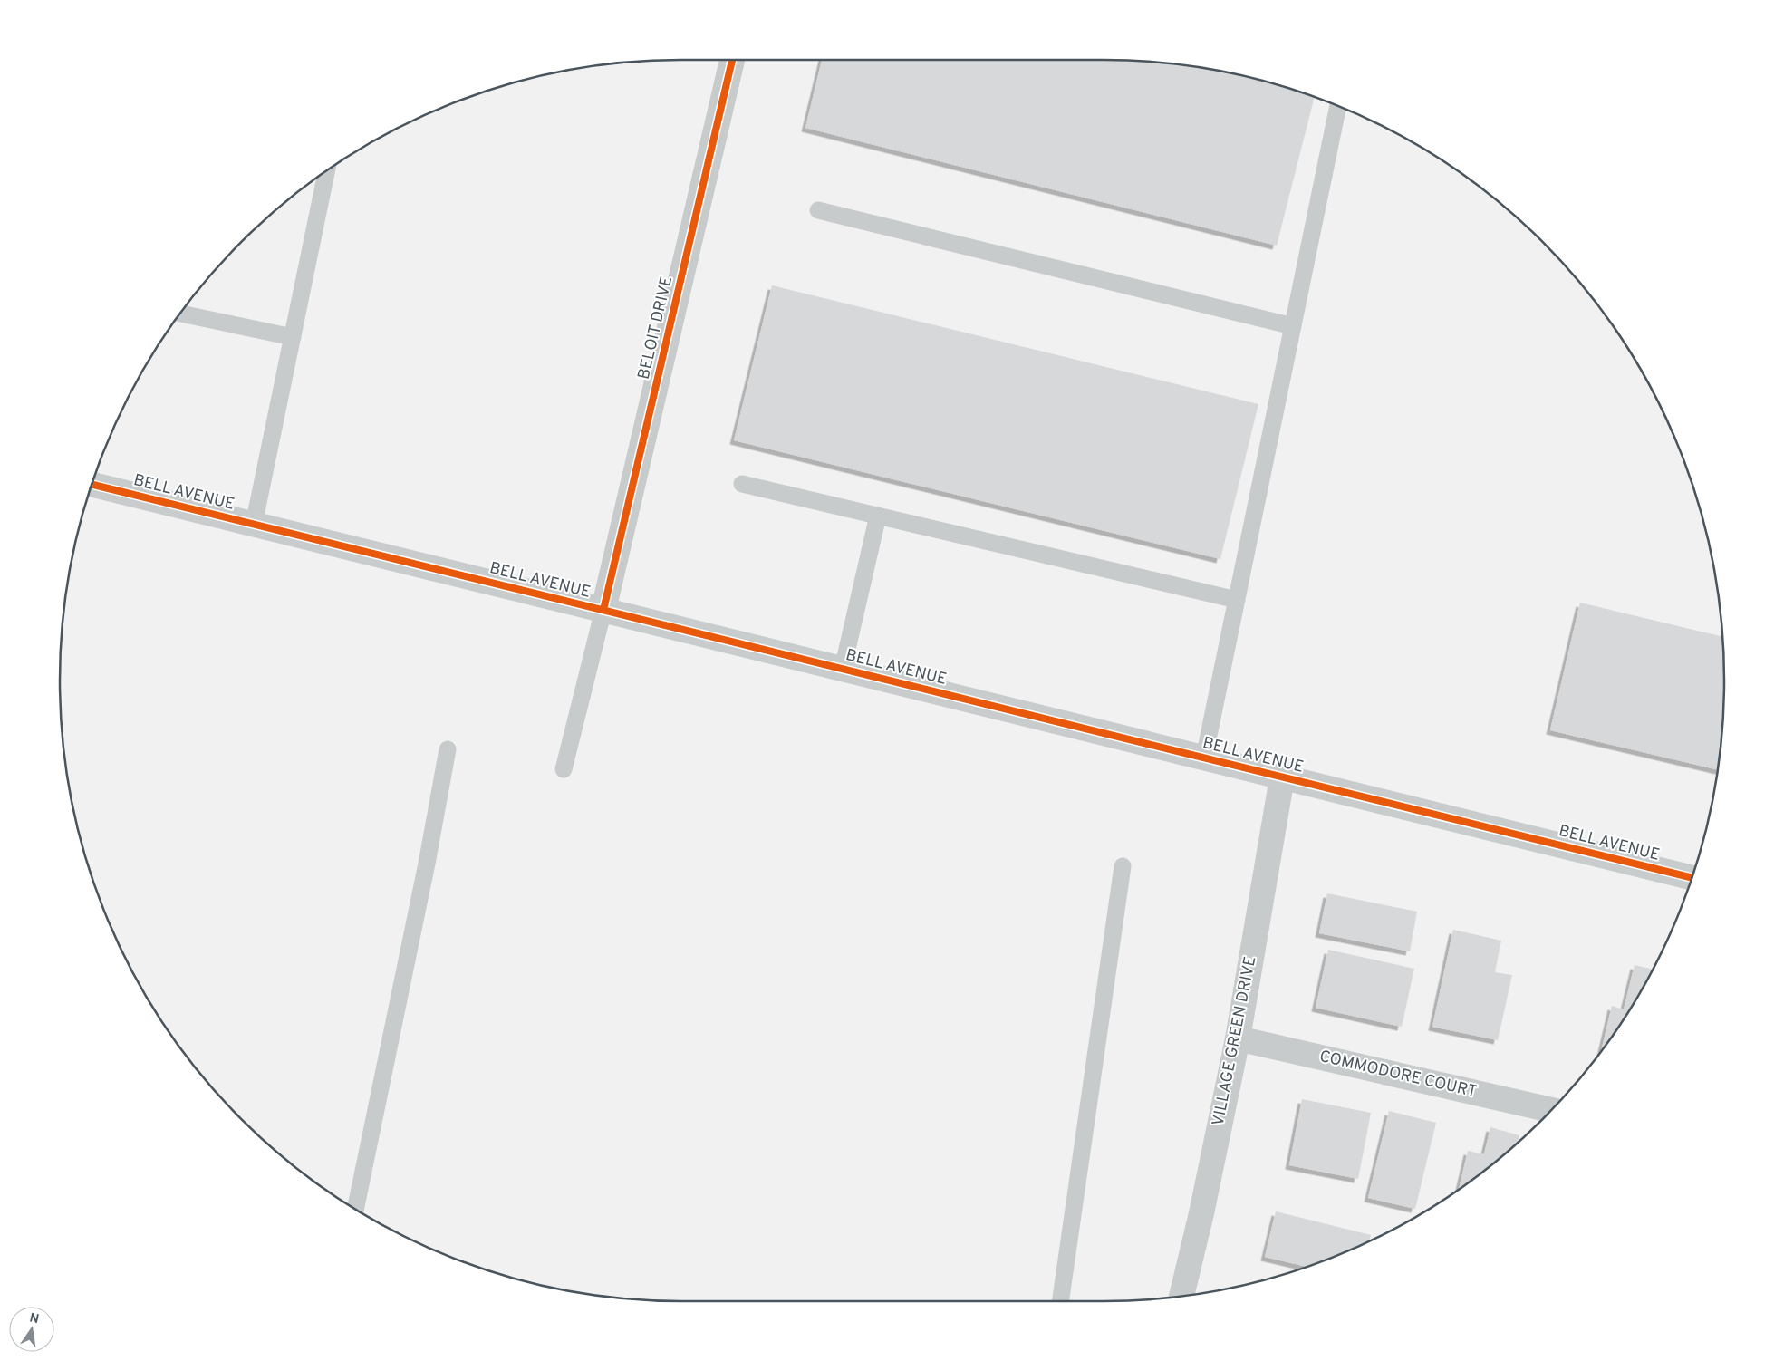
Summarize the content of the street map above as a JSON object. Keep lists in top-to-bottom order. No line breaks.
{"streets":{"main road":["BELL AVENUE"],"street":["BELOIT DRIVE","VILLAGE GREEN DRIVE","COMMODORE COURT"]},"crossings":[["BELOIT DRIVE","BELL AVENUE"],["BELL AVENUE","VILLAGE GREEN DRIVE"],["VILLAGE GREEN DRIVE","COMMODORE COURT"]],"north":"top"}
